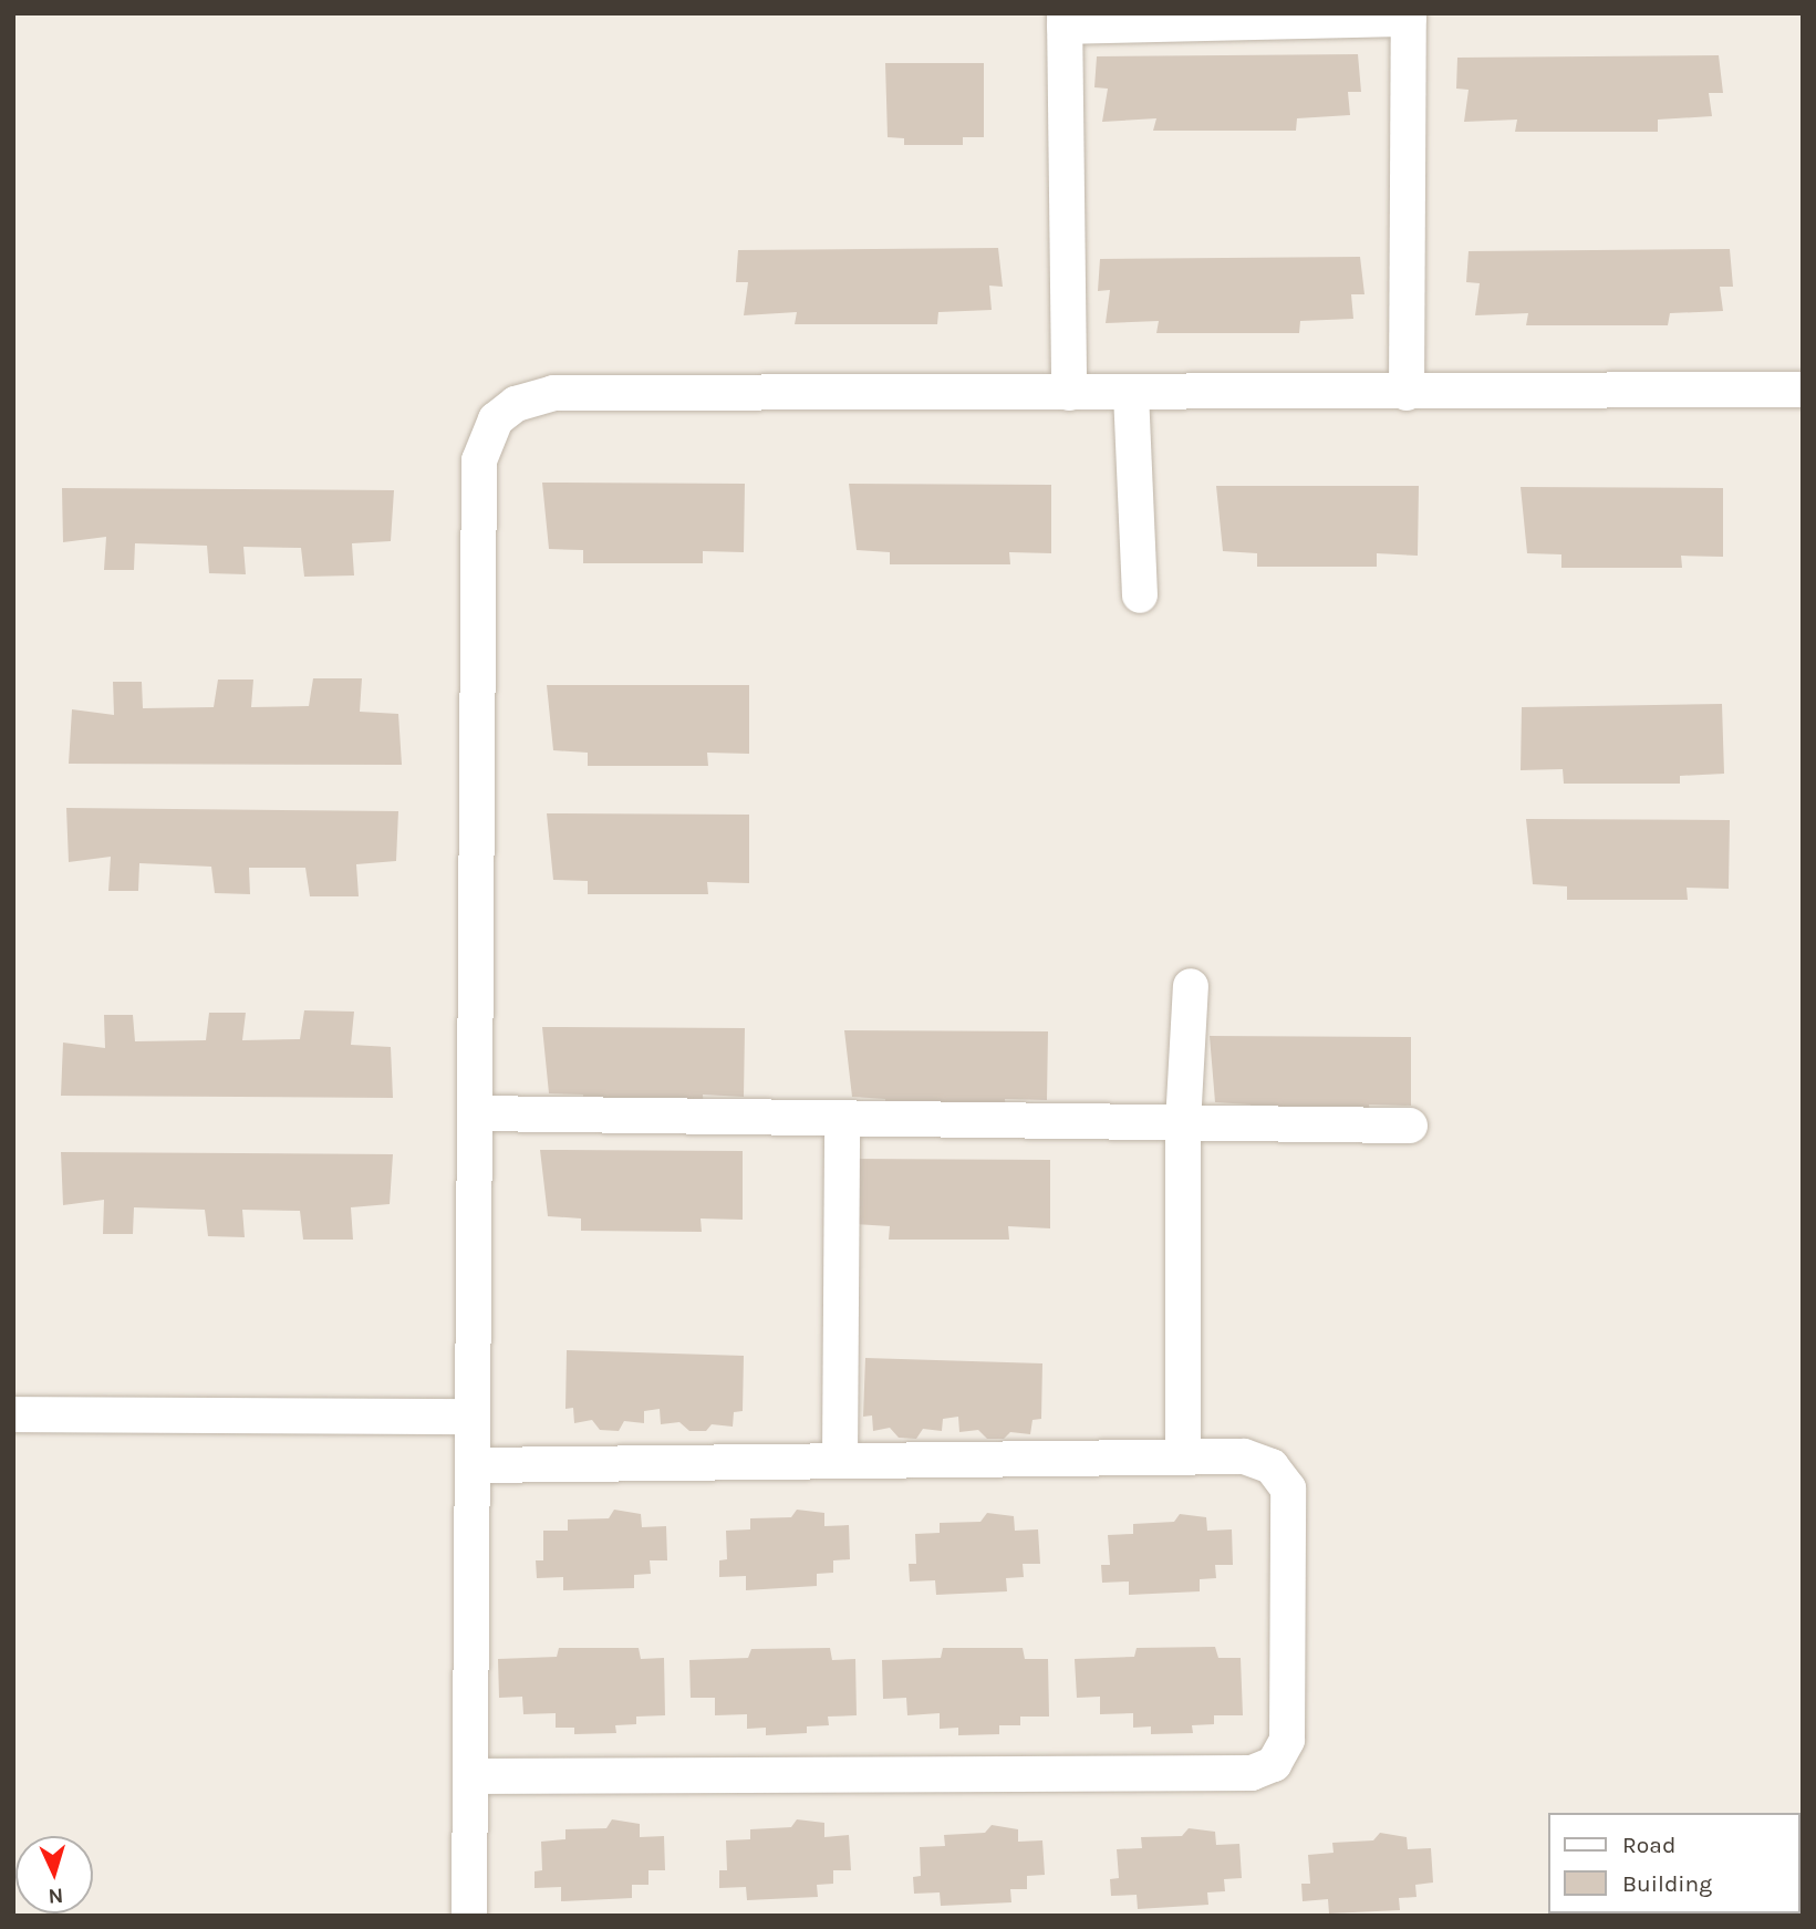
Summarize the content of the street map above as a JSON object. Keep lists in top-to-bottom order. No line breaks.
{"legend":["Road","Building"],"north":"bottom"}
